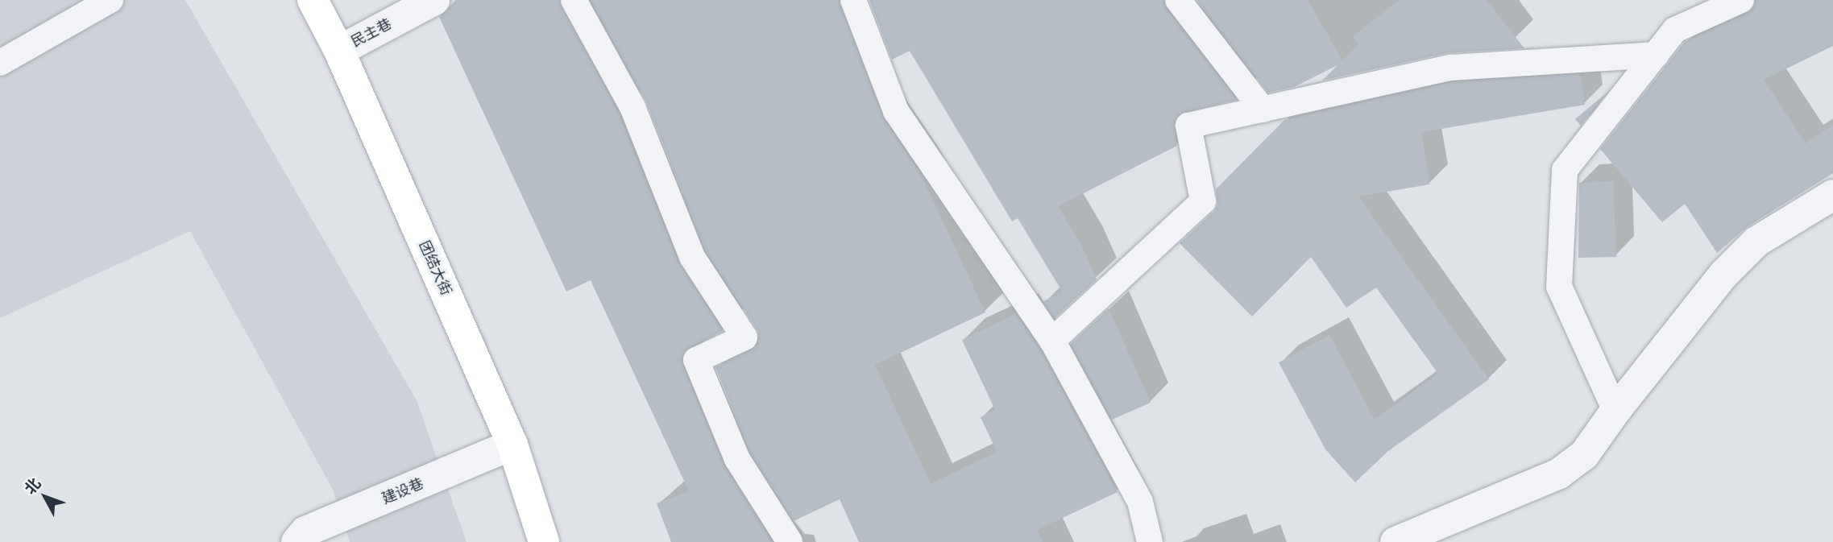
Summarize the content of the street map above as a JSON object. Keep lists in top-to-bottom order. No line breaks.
{"streets":{"main road":["团结大街"],"street":["民主巷","建设巷"]},"crossings":[["民主巷","团结大街"],["团结大街","建设巷"]],"north":"top left"}
